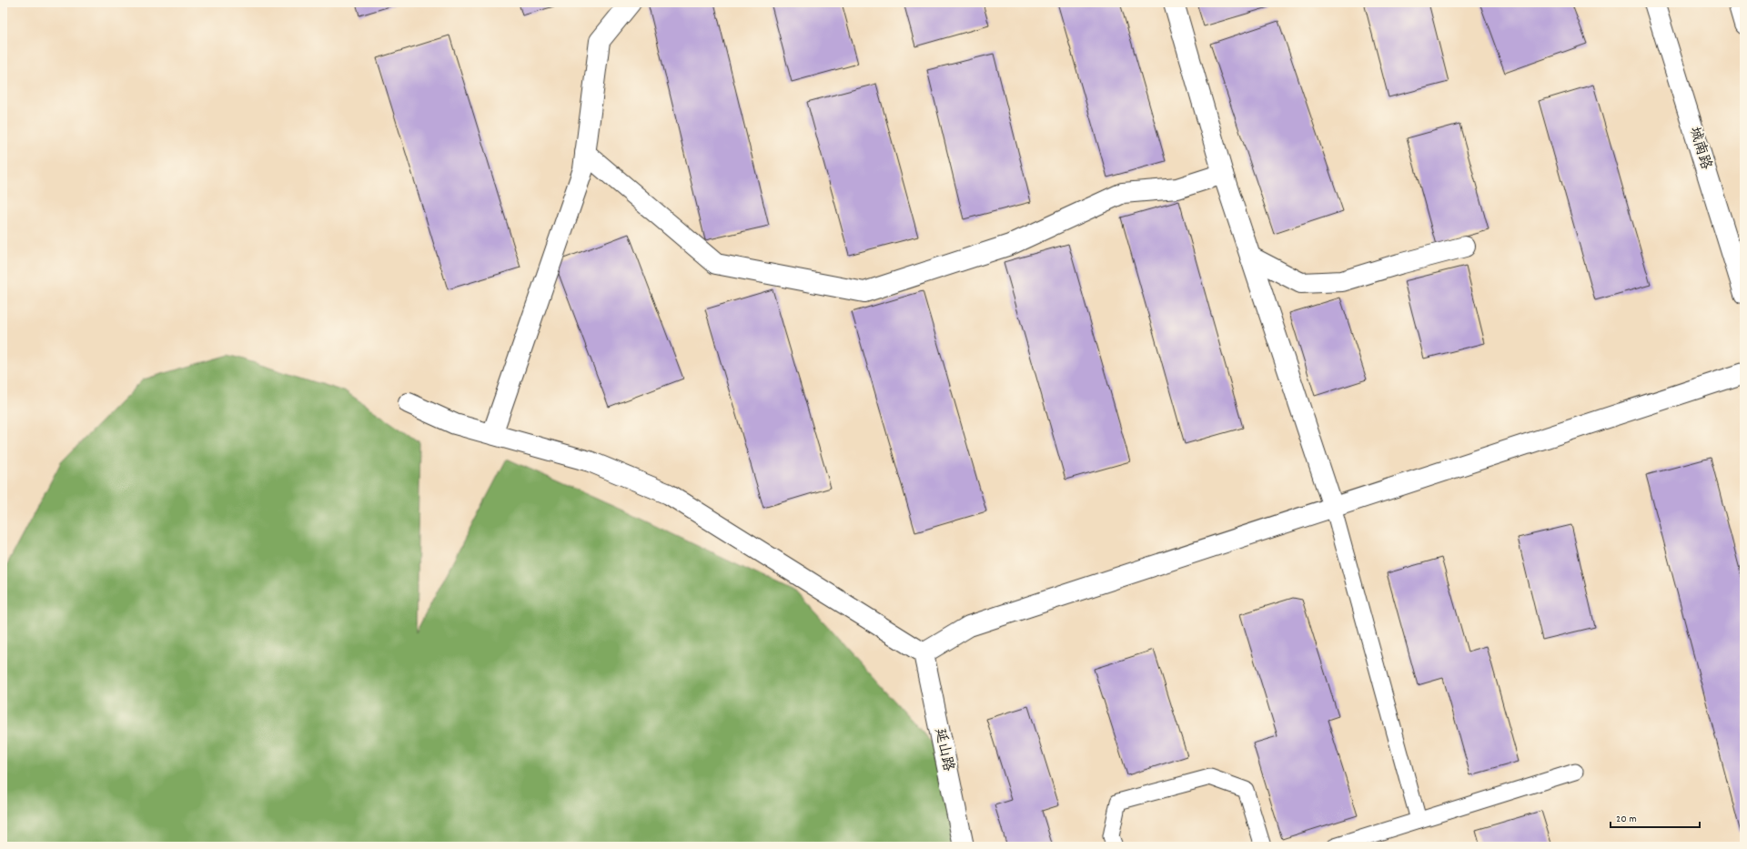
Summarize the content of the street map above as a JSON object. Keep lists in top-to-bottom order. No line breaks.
{"streets":{"street":["城南路","延山路"]},"scale_bar":"20 m"}
